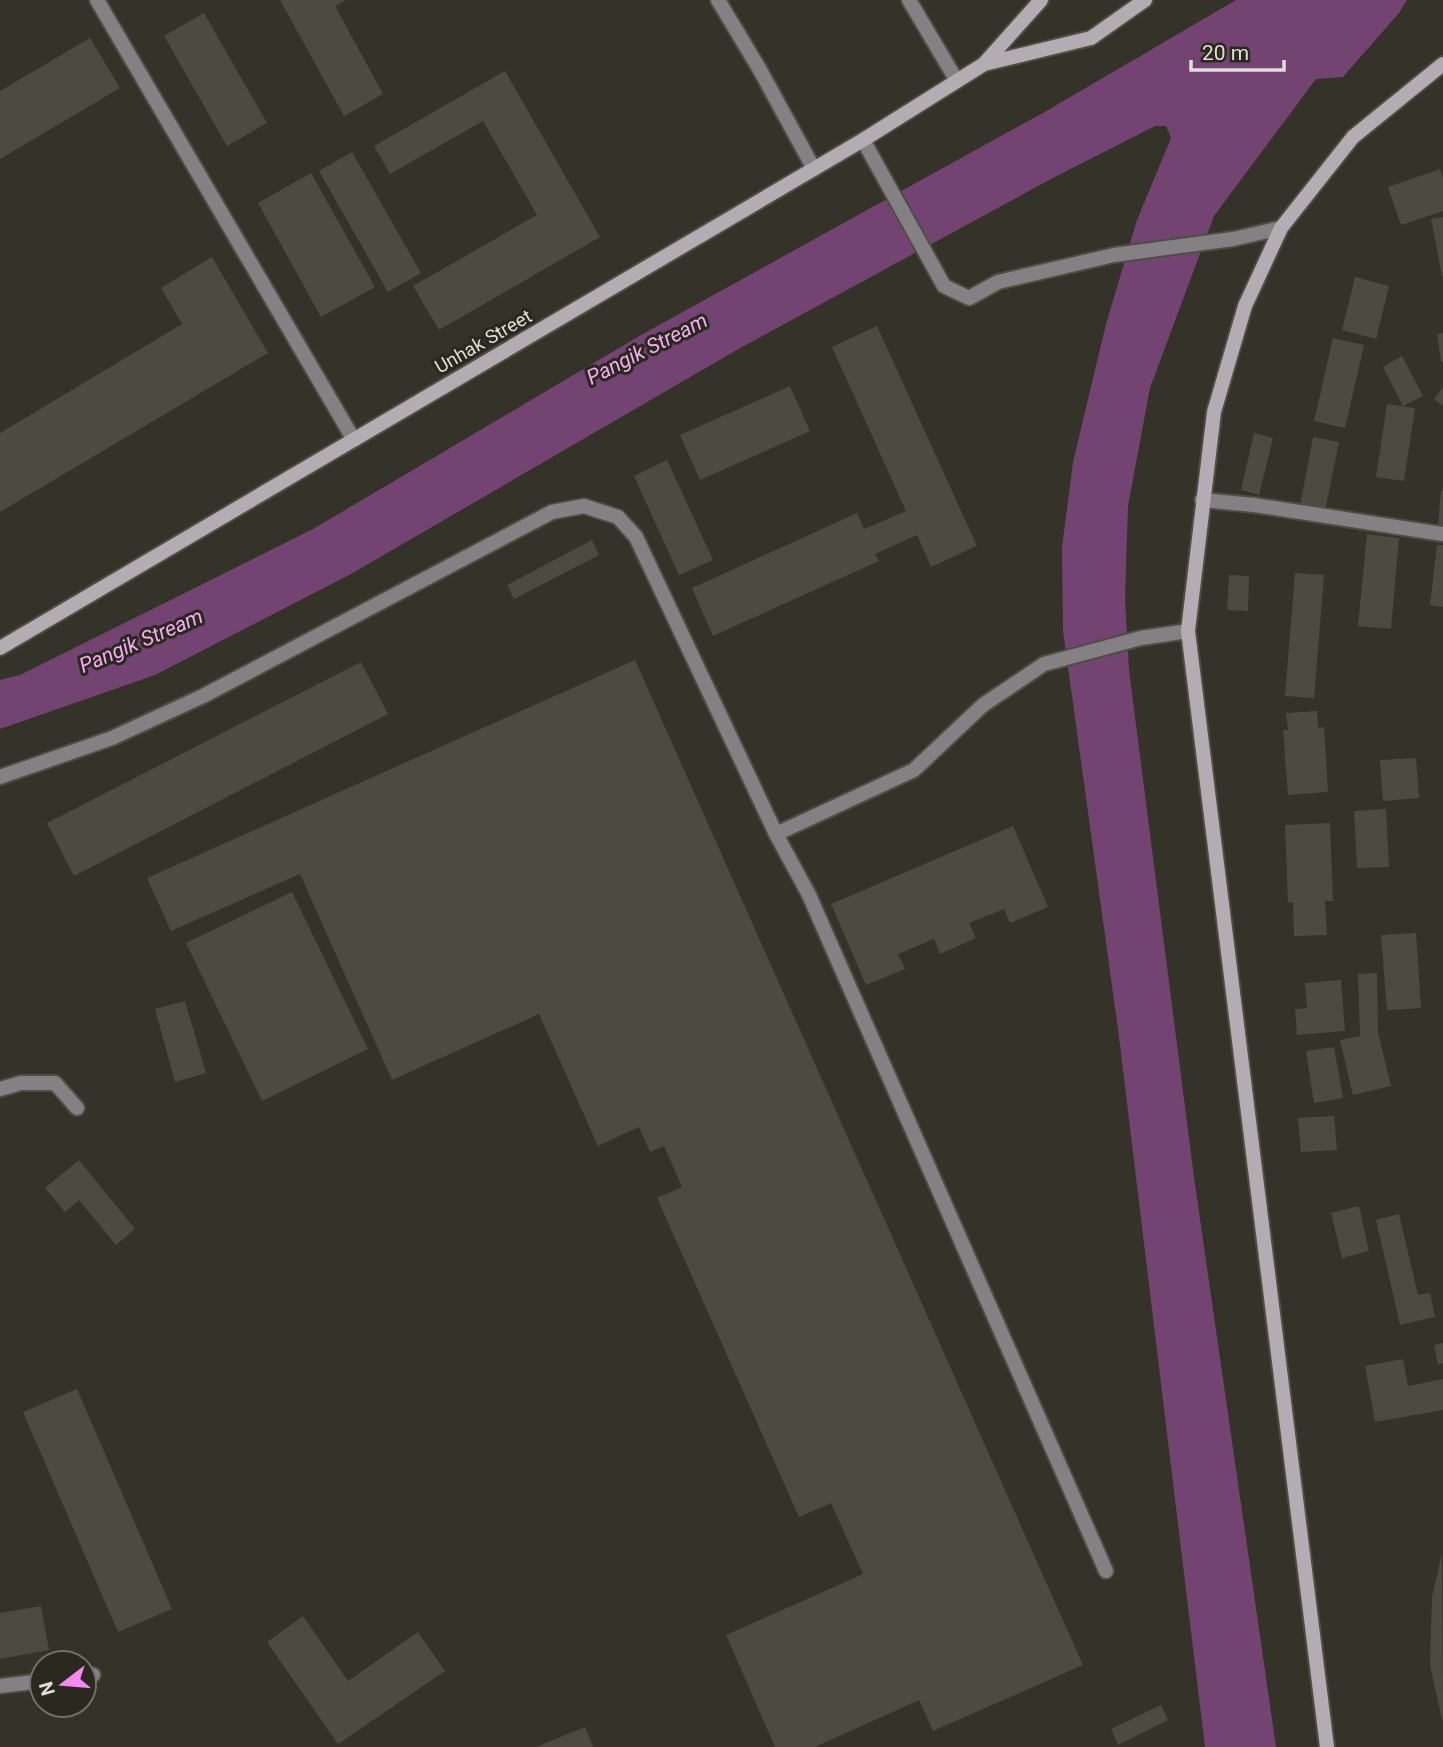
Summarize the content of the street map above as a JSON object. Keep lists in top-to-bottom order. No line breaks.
{"streets":{"street":["Unhak Street"]},"water":["Pangik Stream"],"scale_bar":"20 m","north":"left"}
